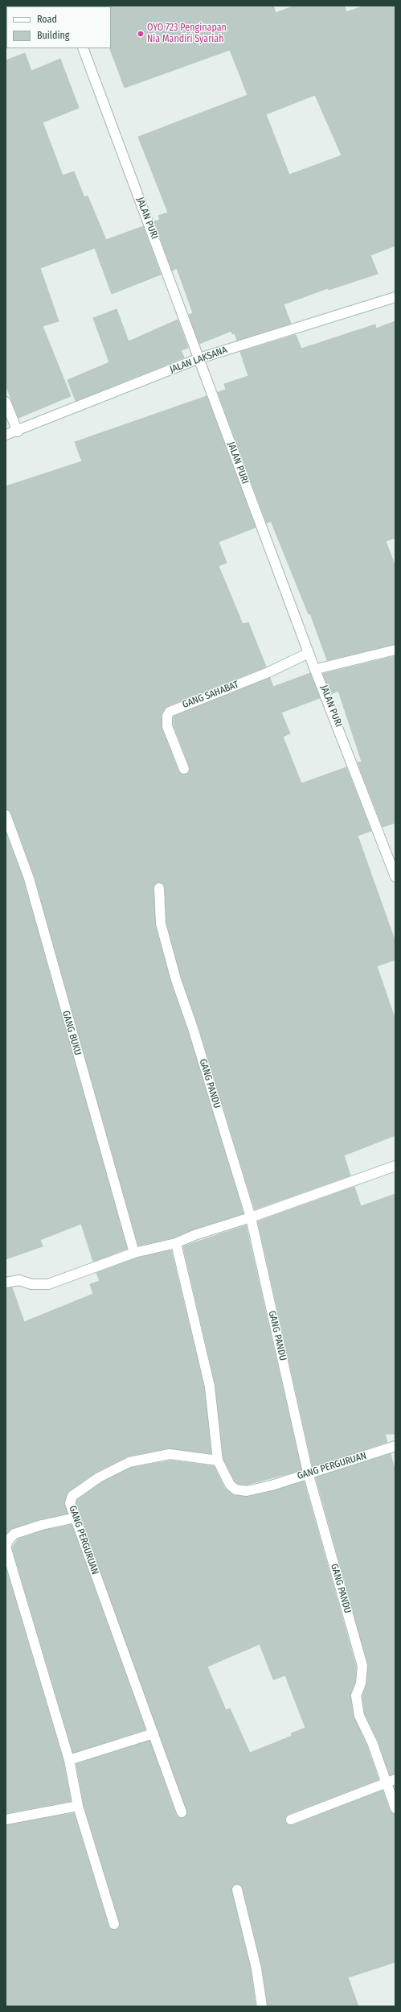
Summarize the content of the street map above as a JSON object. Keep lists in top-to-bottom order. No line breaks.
{"streets":{"street":["JALAN PURI","JALAN LAKSANA","GANG SAHABAT","GANG BUKU","GANG PANDU","GANG PERGURUAN"]},"crossings":[["JALAN PURI","JALAN LAKSANA"],["JALAN PURI","GANG SAHABAT"],["GANG PANDU","GANG PERGURUAN"]],"places":["OYO 723 Penginapan Nia Mandiri Syariah"],"legend":["Road","Building"]}
